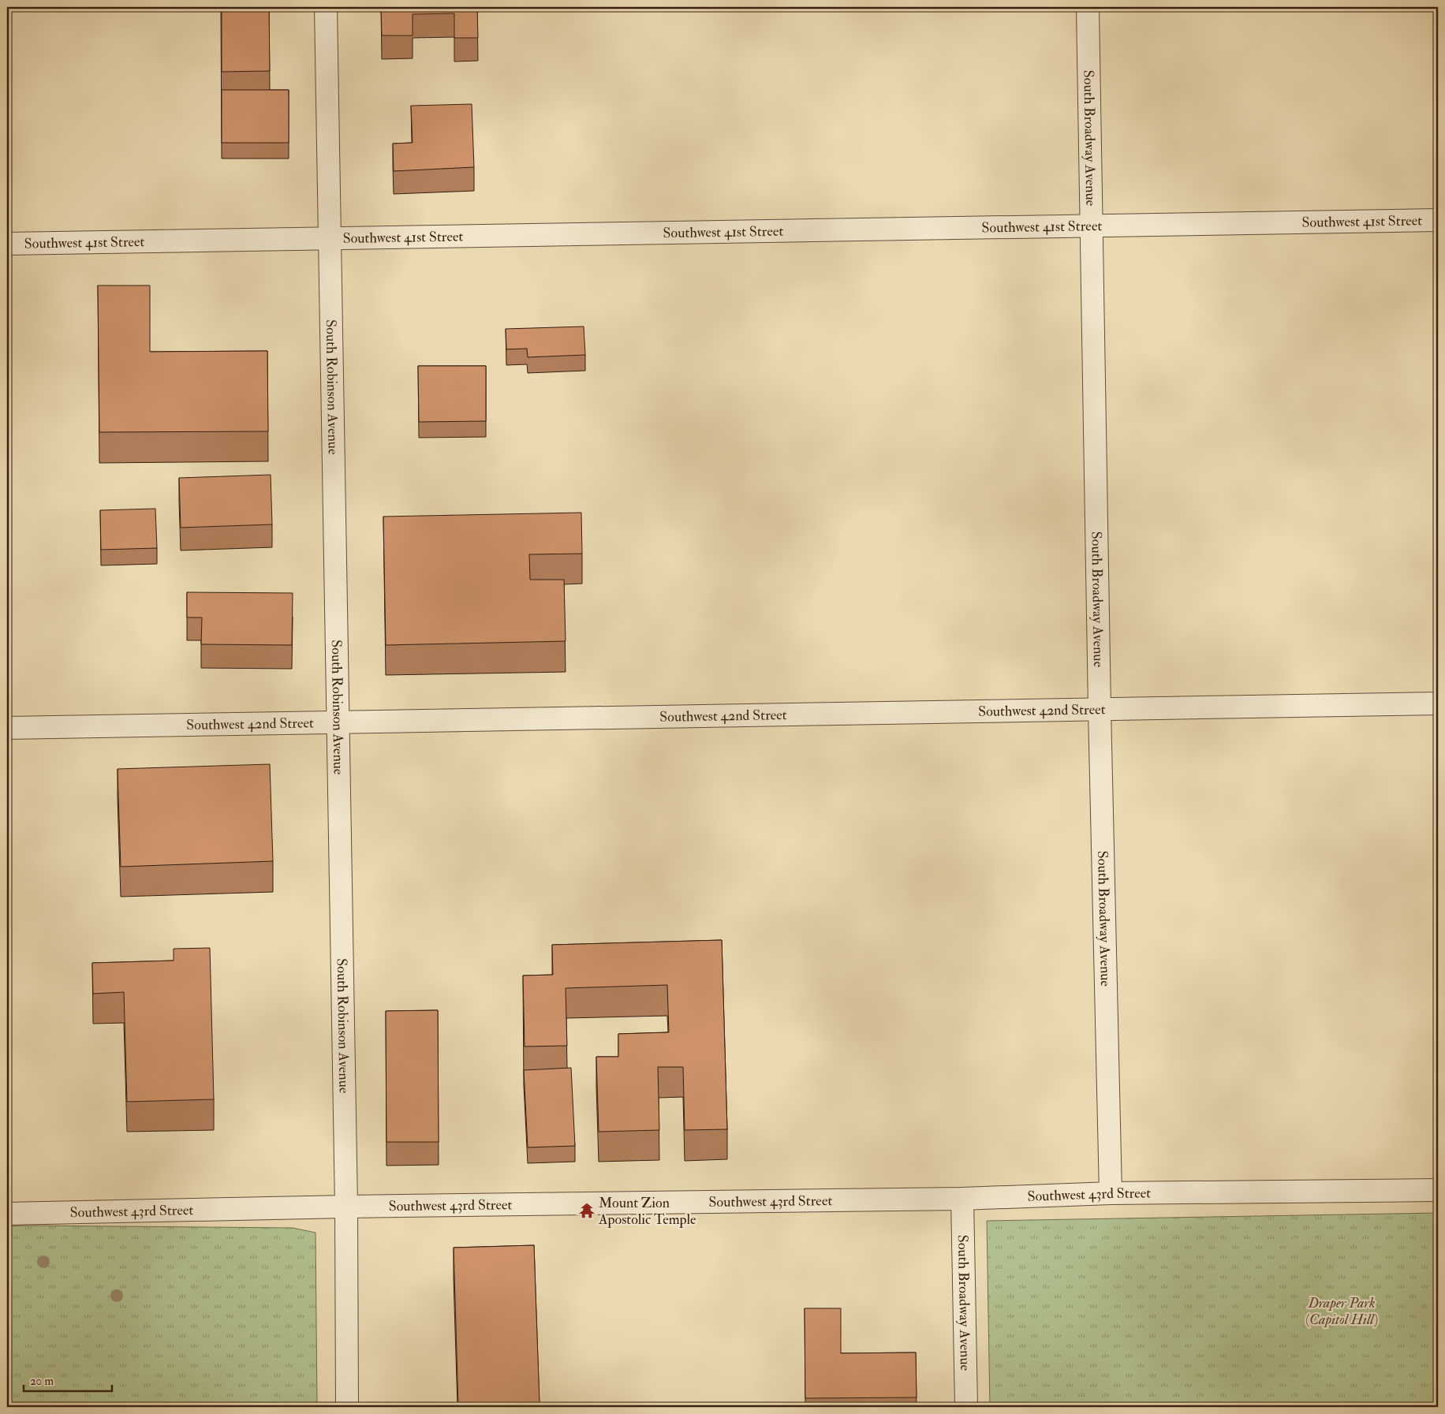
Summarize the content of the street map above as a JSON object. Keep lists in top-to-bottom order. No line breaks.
{"streets":{"street":["South Broadway Avenue","Southwest 41st Street","South Robinson Avenue","Southwest 42nd Street","Southwest 43rd Street"]},"crossings":[["South Broadway Avenue","Southwest 41st Street"],["South Broadway Avenue","Southwest 42nd Street"],["South Broadway Avenue","Southwest 43rd Street"],["Southwest 41st Street","South Robinson Avenue"],["South Robinson Avenue","Southwest 42nd Street"],["South Robinson Avenue","Southwest 43rd Street"]],"parks":["Draper Park (Capitol Hill)"],"places":{"temple":["Mount Zion Apostolic Temple"]},"scale_bar":"20 m"}
